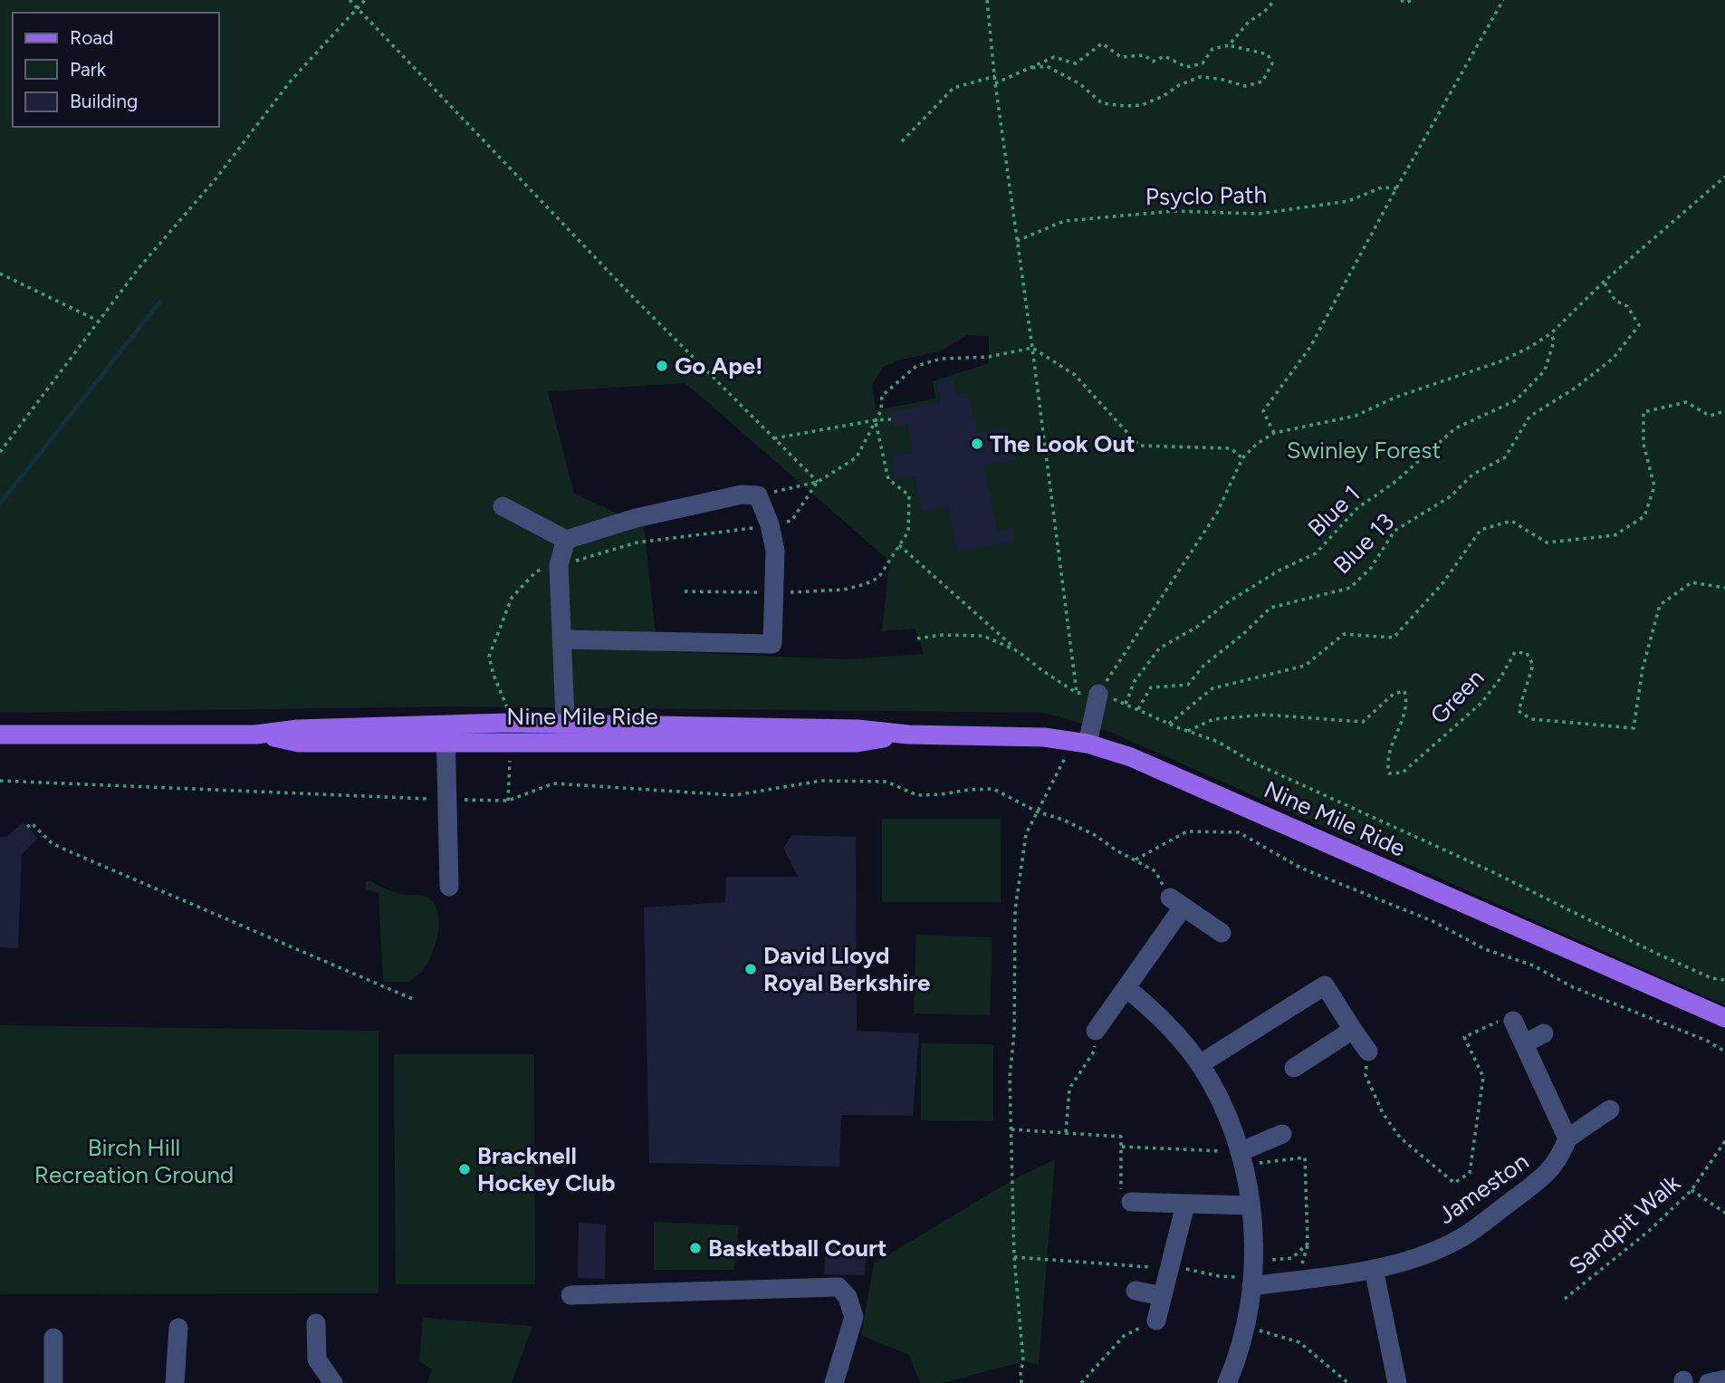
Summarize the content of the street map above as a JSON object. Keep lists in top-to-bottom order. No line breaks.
{"streets":{"main road":["Nine Mile Ride"],"street":["Jameston"],"path":["Psyclo Path","Blue 1","Blue 13","Green","Sandpit Walk"]},"parks":["Swinley Forest","Birch Hill Recreation Ground"],"places":["Go Ape!","The Look Out","David Lloyd Royal Berkshire","Bracknell Hockey Club","Basketball Court"],"legend":["Road","Park","Building"]}
